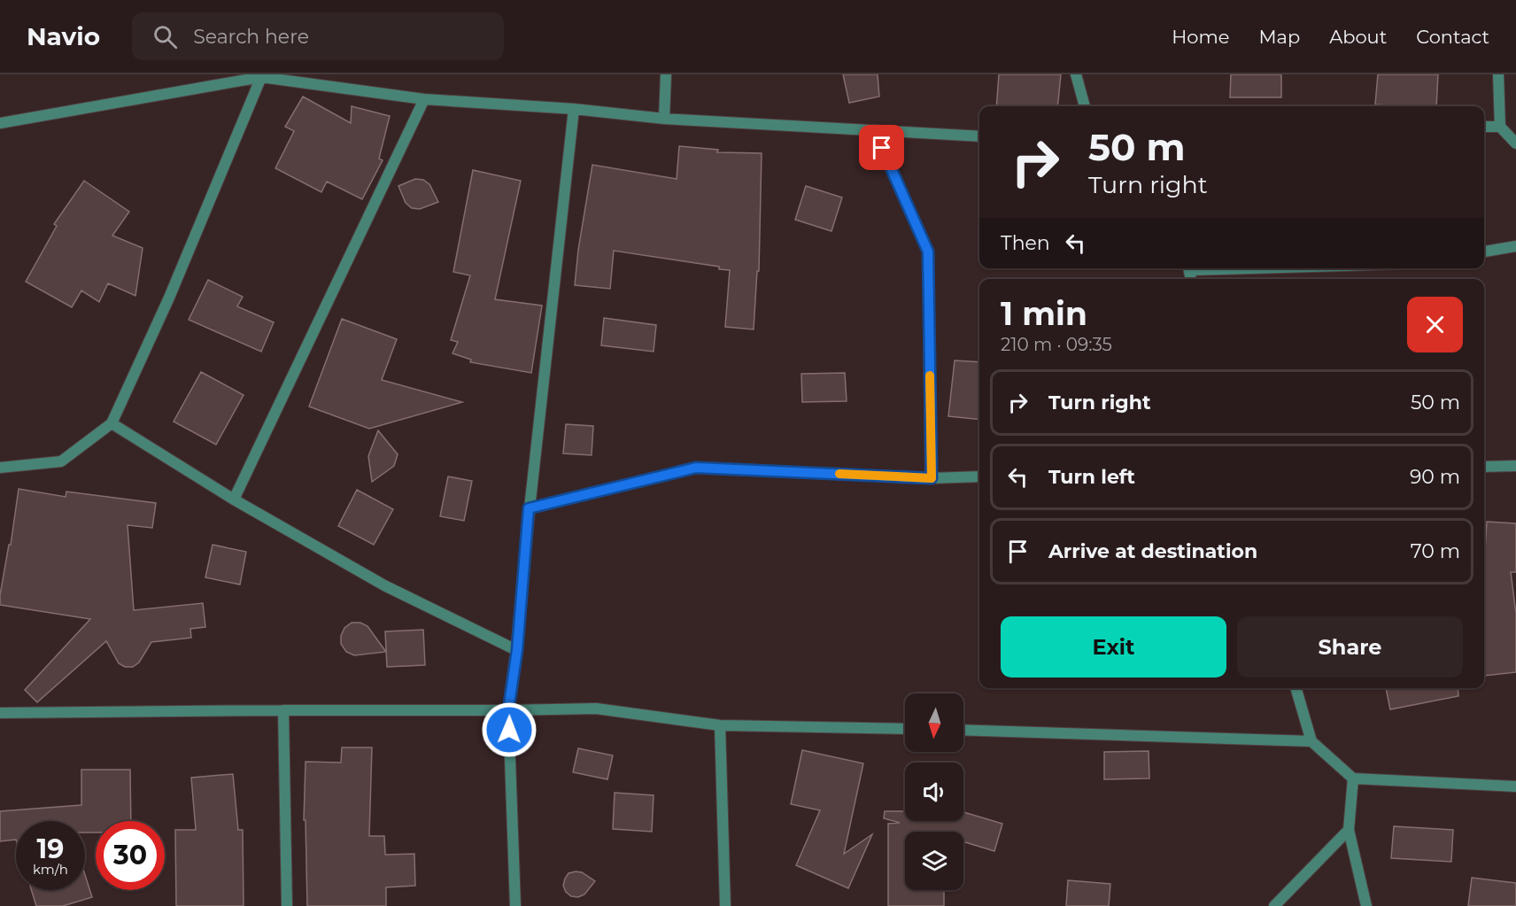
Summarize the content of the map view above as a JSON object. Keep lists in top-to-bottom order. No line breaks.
{"north":"bottom","page":{"header":"Navio","search":"Search here","nav":["Home","Map","About","Contact"],"turn":["50 m","Turn right"],"then":"Then","heading":["1 min","210 m · 09:35"],"list":[{"name":"Turn right","value":"50 m"},{"name":"Turn left","value":"90 m"},{"name":"Arrive at destination","value":"70 m"}],"buttons":["Exit","Share"],"speed":"19 km/h","limit":"30"}}
